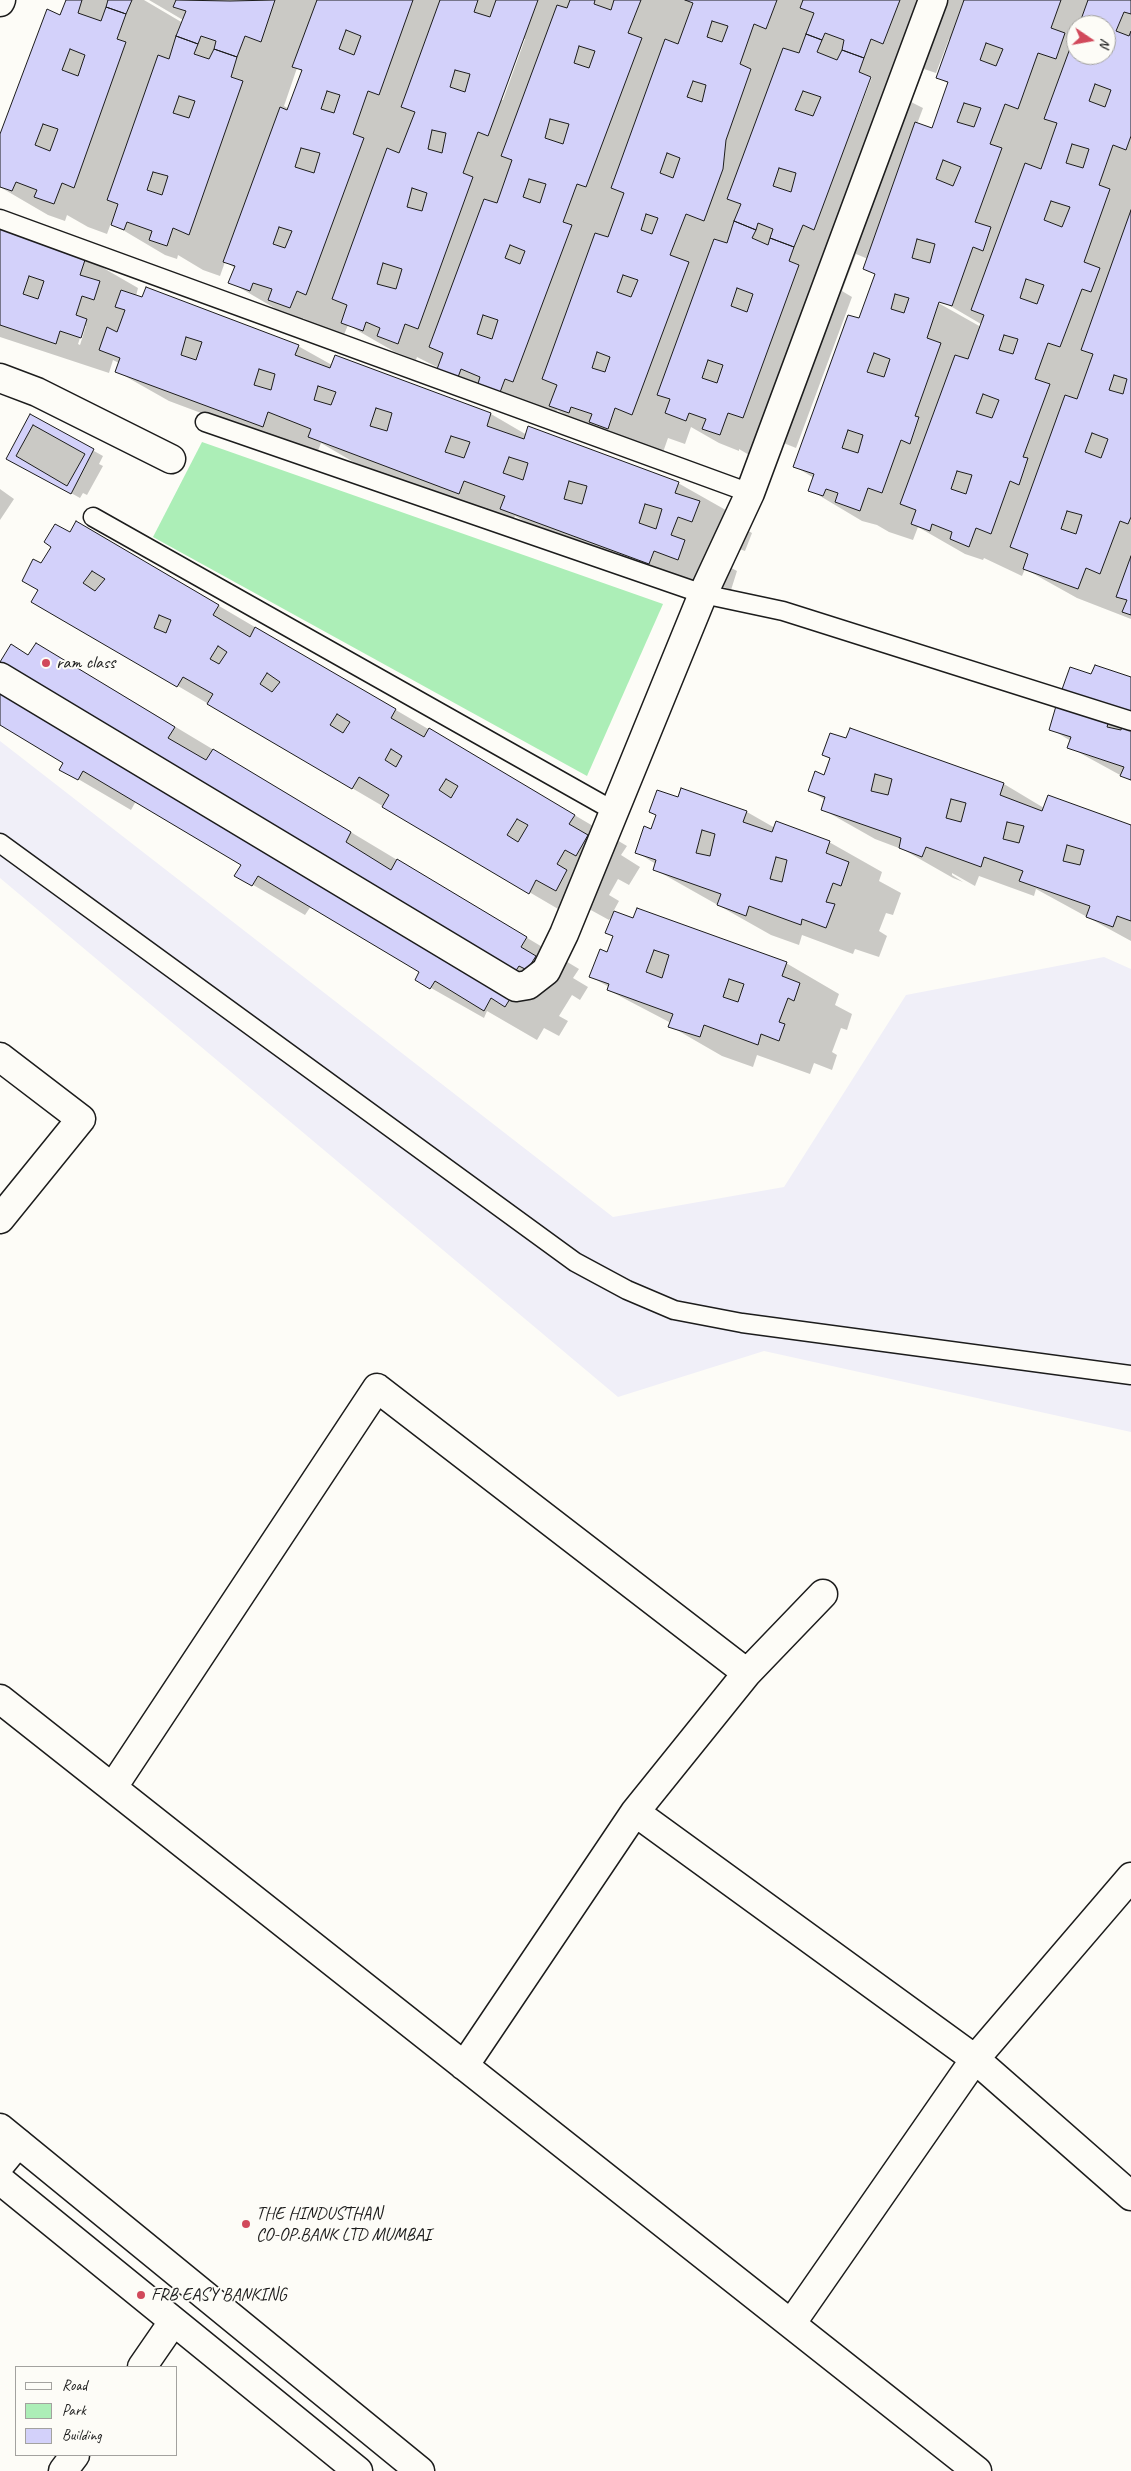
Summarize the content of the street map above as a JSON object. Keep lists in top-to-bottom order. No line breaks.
{"places":["ram class","THE HINDUSTHAN CO-OP.BANK LTD MUMBAI","FRB EASY BANKING"],"legend":["Road","Park","Building"],"north":"right"}
